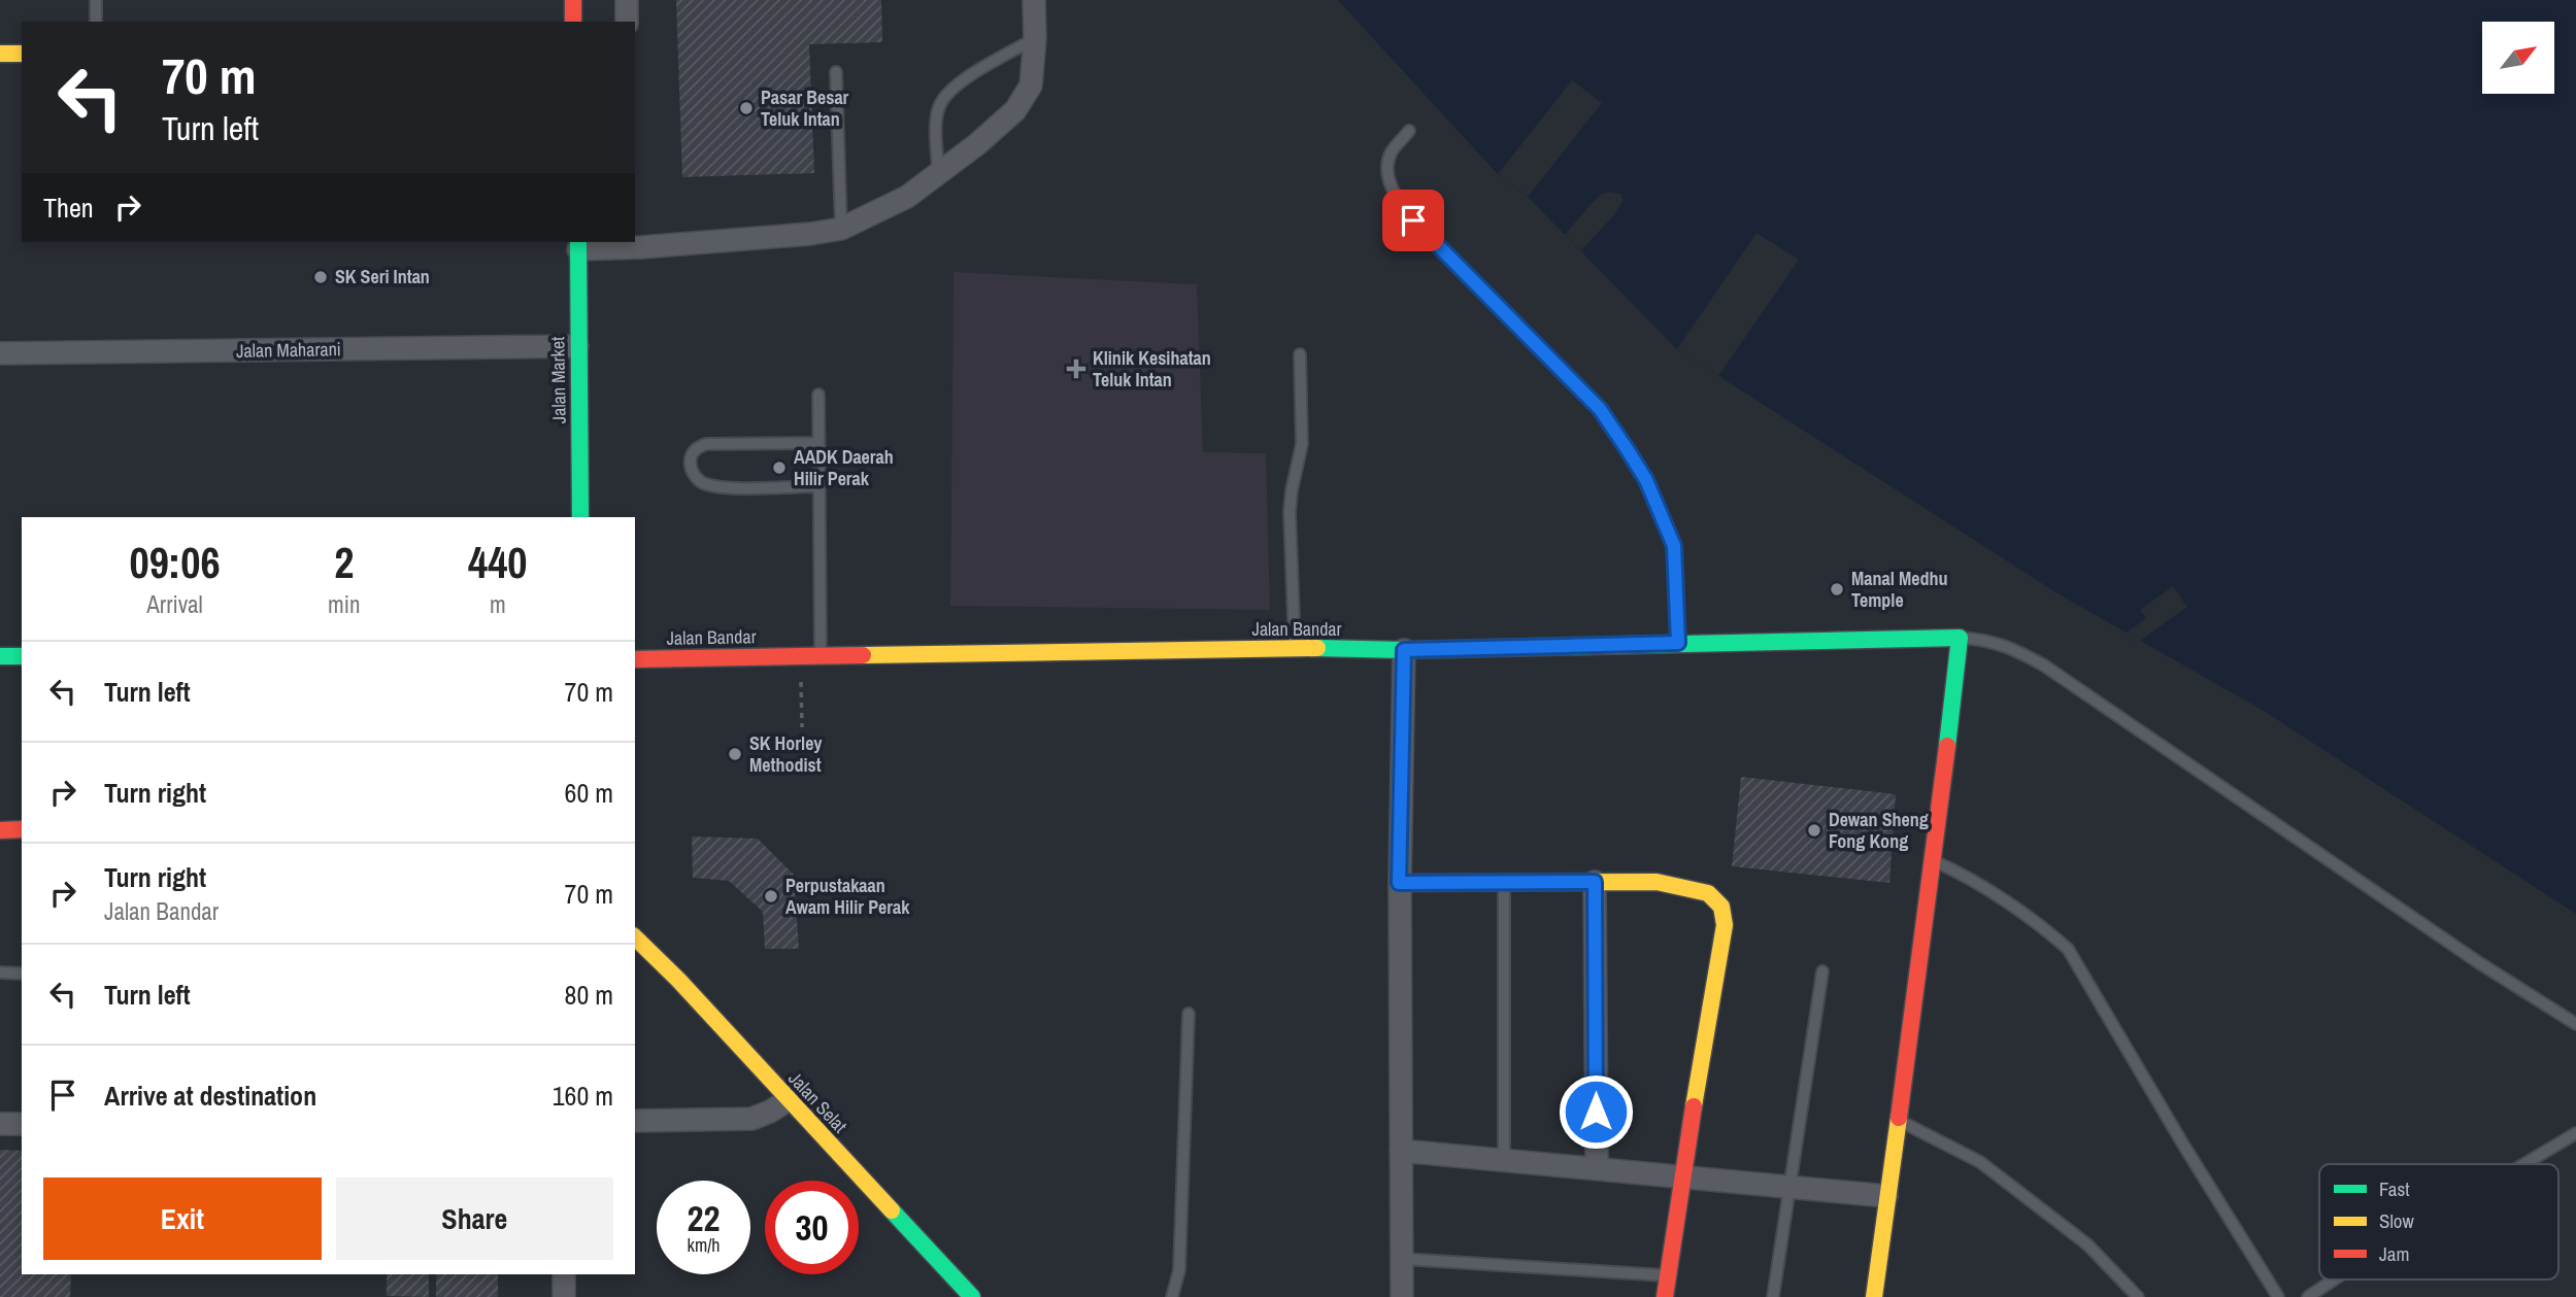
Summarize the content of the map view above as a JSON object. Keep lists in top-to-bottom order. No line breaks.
{"streets":{"street":["Jalan Maharani","Jalan Market","Jalan Bandar","Jalan Selat"]},"crossings":[["Jalan Maharani","Jalan Market"]],"places":{"other":["Pasar Besar Teluk Intan","SK Seri Intan","AADK Daerah Hilir Perak","Manal Medhu Temple","SK Horley Methodist","Dewan Sheng Fong Kong","Perpustakaan Awam Hilir Perak"],"health":["Klinik Kesihatan Teluk Intan"]},"legend":["Fast","Slow","Jam"],"north":"top right","page":{"turn":["70 m","Turn left"],"then":"Then","eta":["09:06","Arrival","2","min","440","m"],"list":[{"name":"Turn left","value":"70 m"},{"name":"Turn right","value":"60 m"},{"name":"Turn right","note":"Jalan Bandar","value":"70 m"},{"name":"Turn left","value":"80 m"},{"name":"Arrive at destination","value":"160 m"}],"buttons":["Exit","Share"],"speed":"22 km/h","limit":"30"}}
